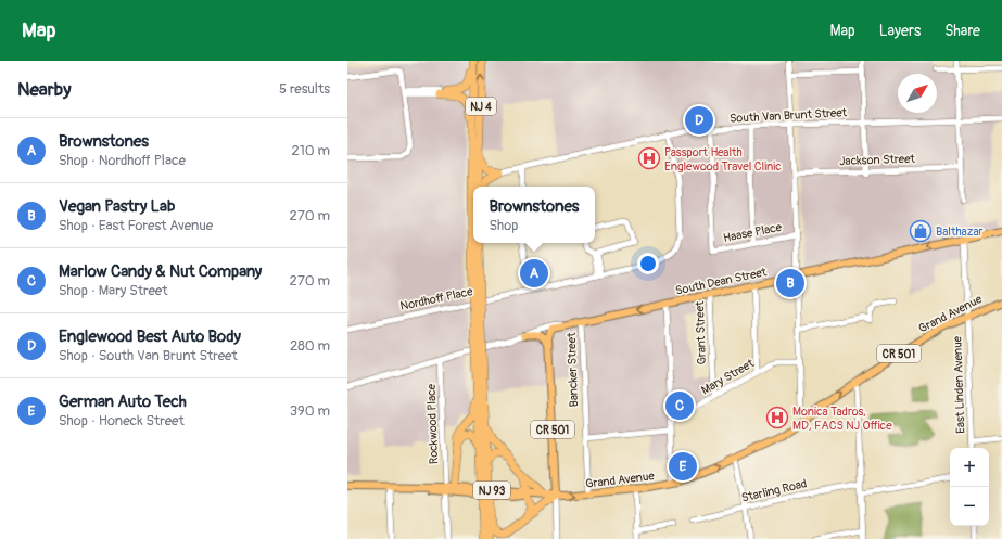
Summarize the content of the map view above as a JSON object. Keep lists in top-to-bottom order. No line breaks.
{"streets":{"highway":["NJ 4"],"main road":["South Dean Street","Grand Avenue","CR 501","NJ 93"],"street":["South Van Brunt Street","Jackson Street","Haase Place","Nordhoff Place","Grant Street","Bancker Street","Mary Street","East Linden Avenue","Rockwood Place","Starling Road"]},"crossings":[["South Van Brunt Street","Haase Place"],["South Van Brunt Street","Nordhoff Place"],["South Dean Street","Grant Street"],["South Dean Street","CR 501"],["South Dean Street","Bancker Street"],["South Dean Street","East Linden Avenue"],["South Dean Street","Rockwood Place"],["Grand Avenue","CR 501"],["Grand Avenue","Bancker Street"],["Grand Avenue","East Linden Avenue"],["Grand Avenue","Rockwood Place"],["Grant Street","Mary Street"]],"one_way":["South Dean Street"],"places":{"hospital":["Passport Health Englewood Travel Clinic","Monica Tadros, MD, FACS NJ Office"],"shop":["Balthazar"]},"north":"top right","page":{"header":"Map","nav":["Map","Layers","Share"],"heading":["Nearby","5 results"],"pins":["D","A","B","C","E"],"list":[{"mark":"A","name":"Brownstones","note":"Shop · Nordhoff Place","value":"210 m"},{"mark":"B","name":"Vegan Pastry Lab","note":"Shop · East Forest Avenue","value":"270 m"},{"mark":"C","name":"Marlow Candy & Nut Company","note":"Shop · Mary Street","value":"270 m"},{"mark":"D","name":"Englewood Best Auto Body","note":"Shop · South Van Brunt Street","value":"280 m"},{"mark":"E","name":"German Auto Tech","note":"Shop · Honeck Street","value":"390 m"}],"popup":["Brownstones","Shop"],"map_buttons":["+","−"]}}
